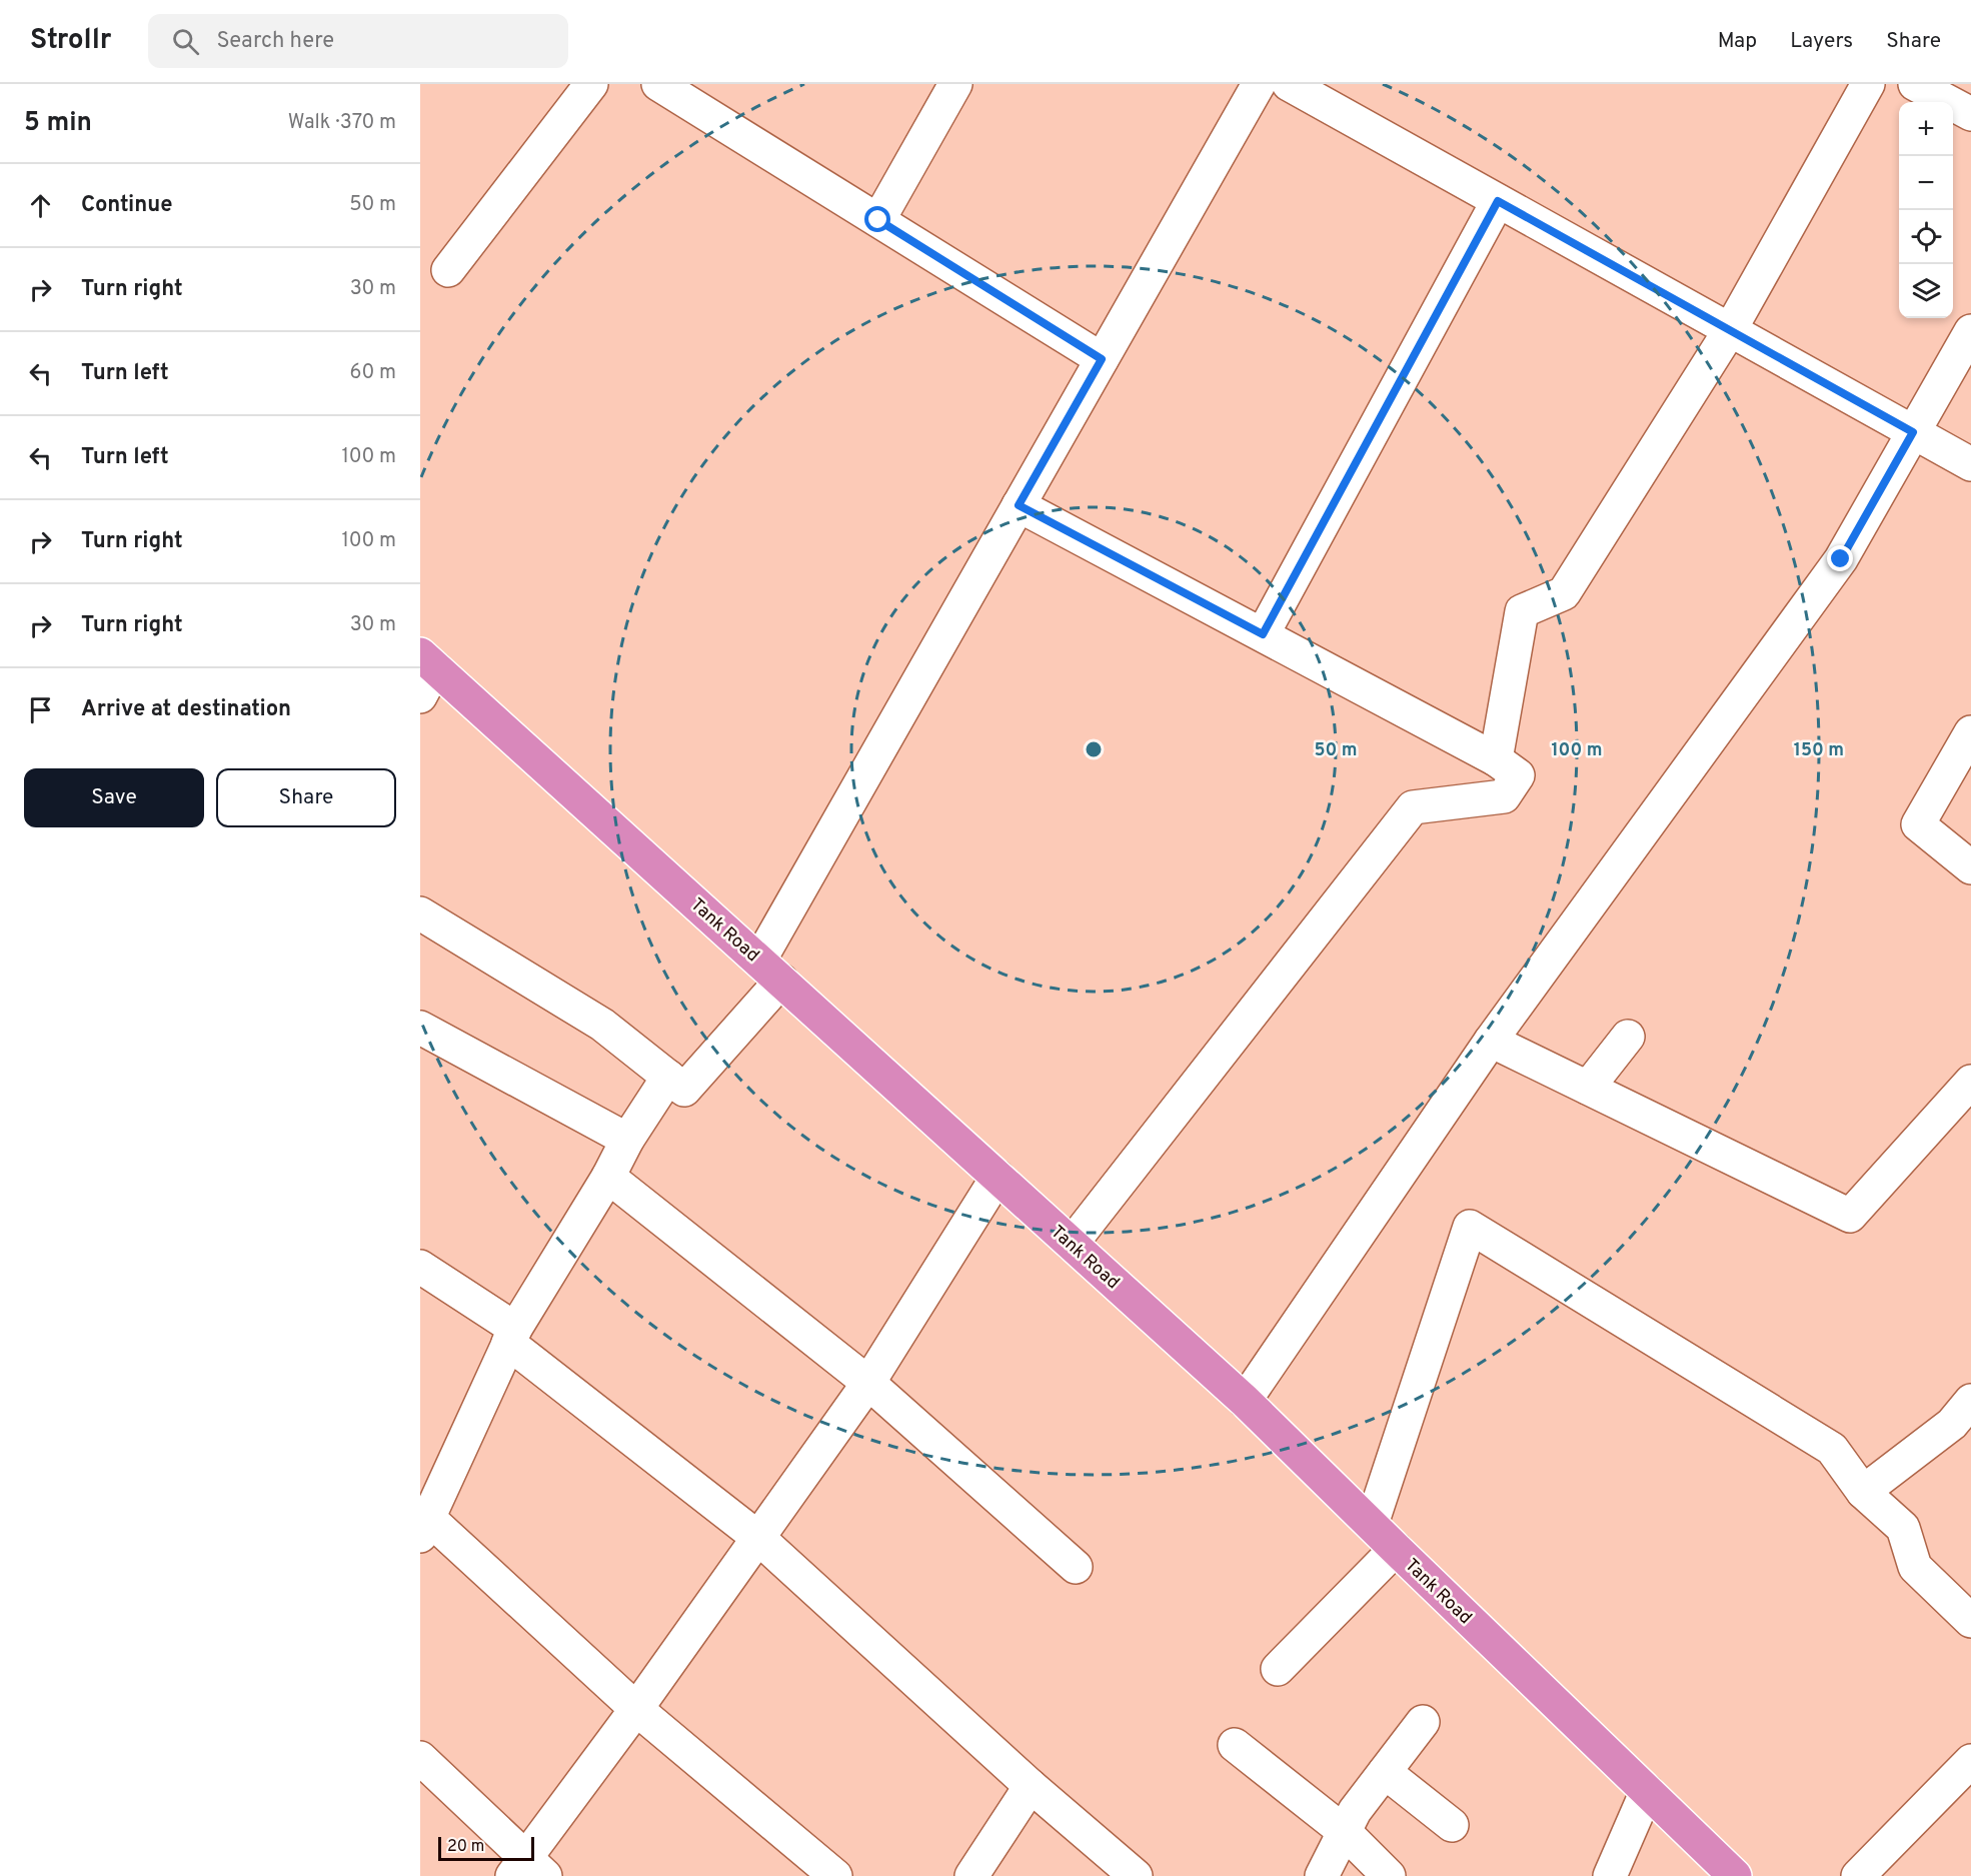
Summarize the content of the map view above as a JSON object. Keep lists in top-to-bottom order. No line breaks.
{"streets":{"highway":["Tank Road"]},"scale_bar":"20 m","page":{"header":"Strollr","search":"Search here","nav":["Map","Layers","Share"],"heading":["5 min","Walk · 370 m"],"map_buttons":["+","−"],"list":[["Continue","50 m"],["Turn right","30 m"],["Turn left","60 m"],["Turn left","100 m"],["Turn right","100 m"],["Turn right","30 m"],"Arrive at destination"],"buttons":["Save","Share"],"scale":"20 m"},"rings":["50 m","100 m","150 m"]}
